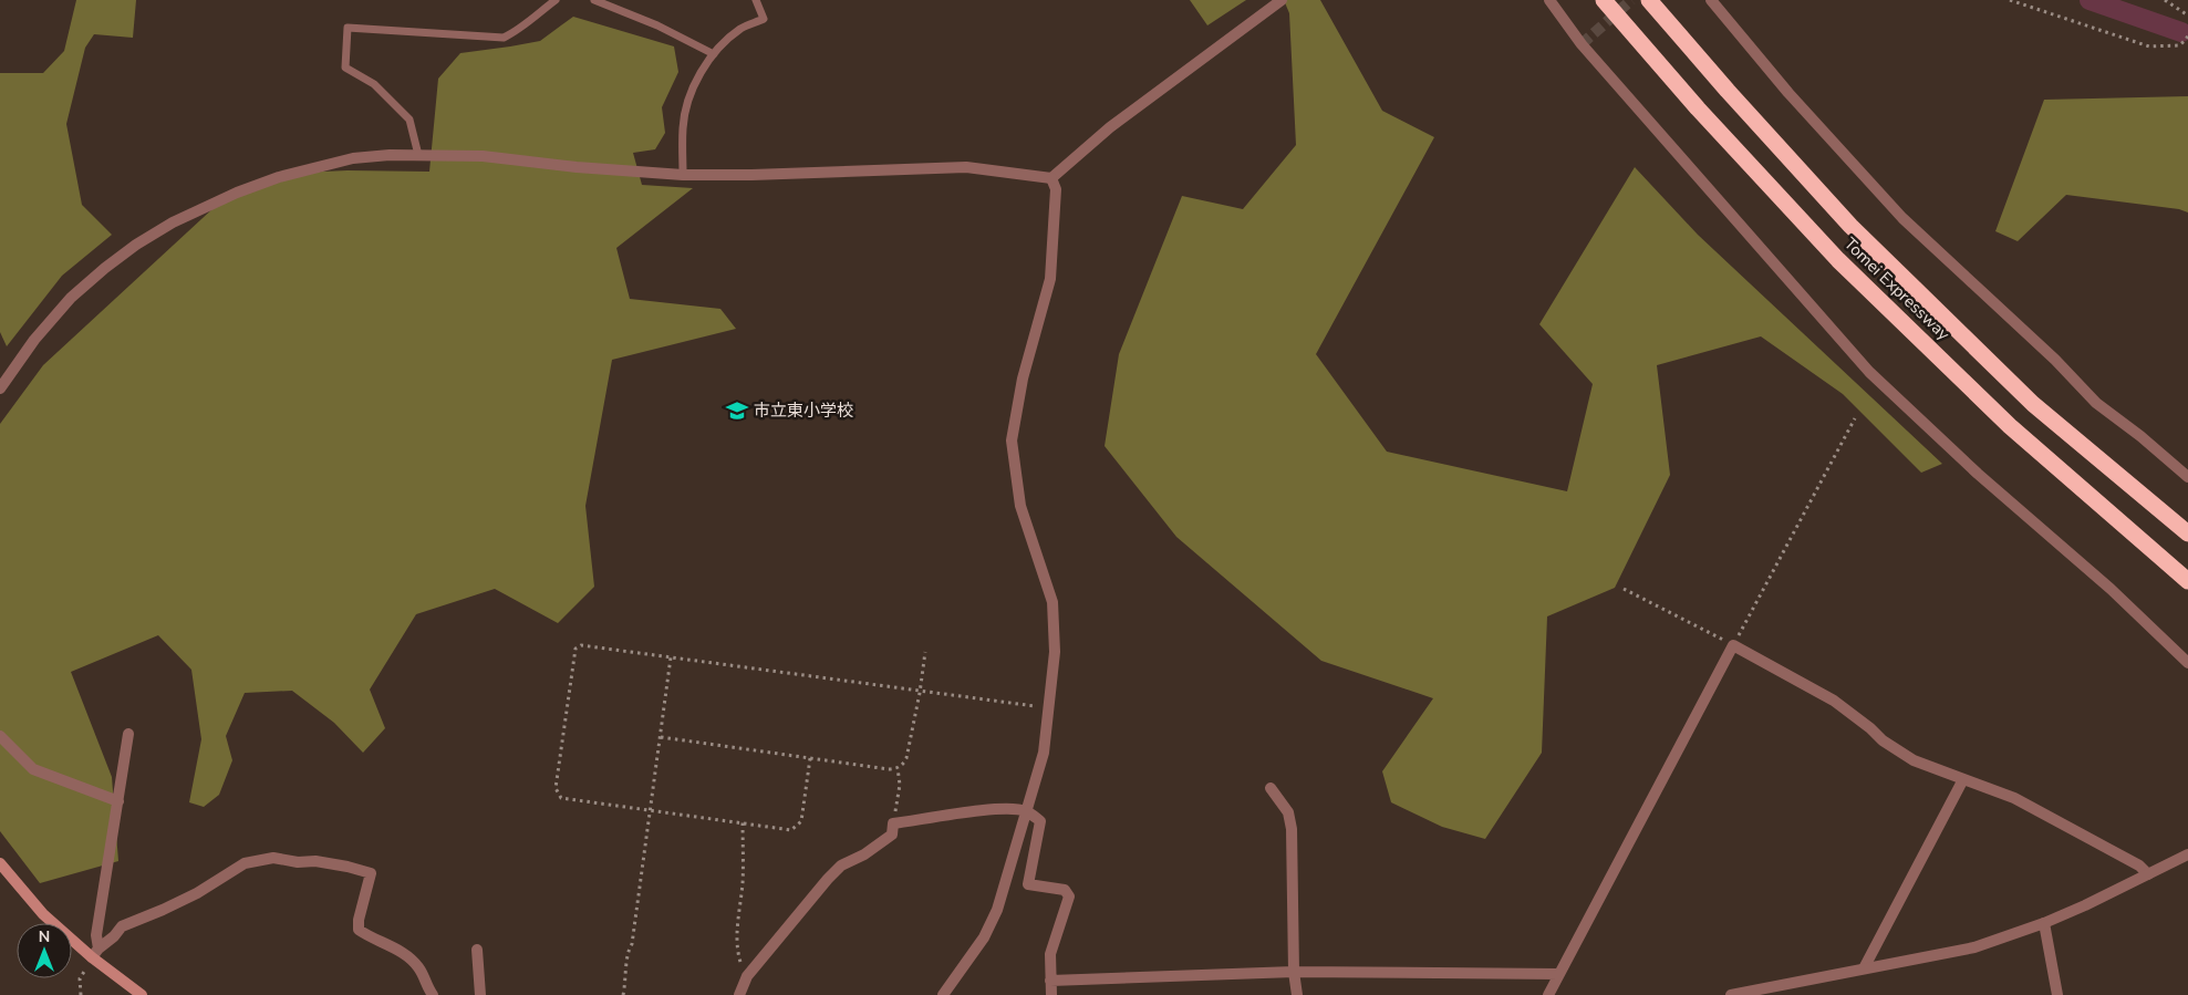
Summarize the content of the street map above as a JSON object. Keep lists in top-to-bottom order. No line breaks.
{"streets":{"highway":["Tomei Expressway"]},"places":{"school or university":["市立東小学校"]},"north":"top"}
